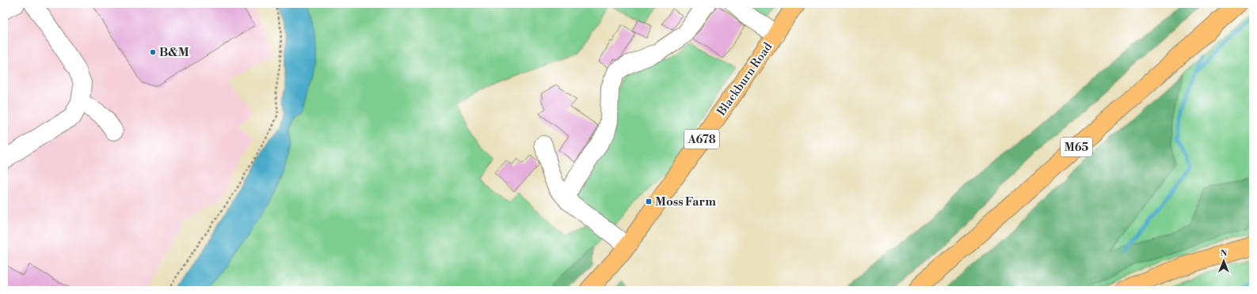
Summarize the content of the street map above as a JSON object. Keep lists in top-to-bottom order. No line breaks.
{"streets":{"main road":["Blackburn Road","A678","M65"]},"places":{"other":["B&M"],"transit":["Moss Farm"]},"north":"top"}
